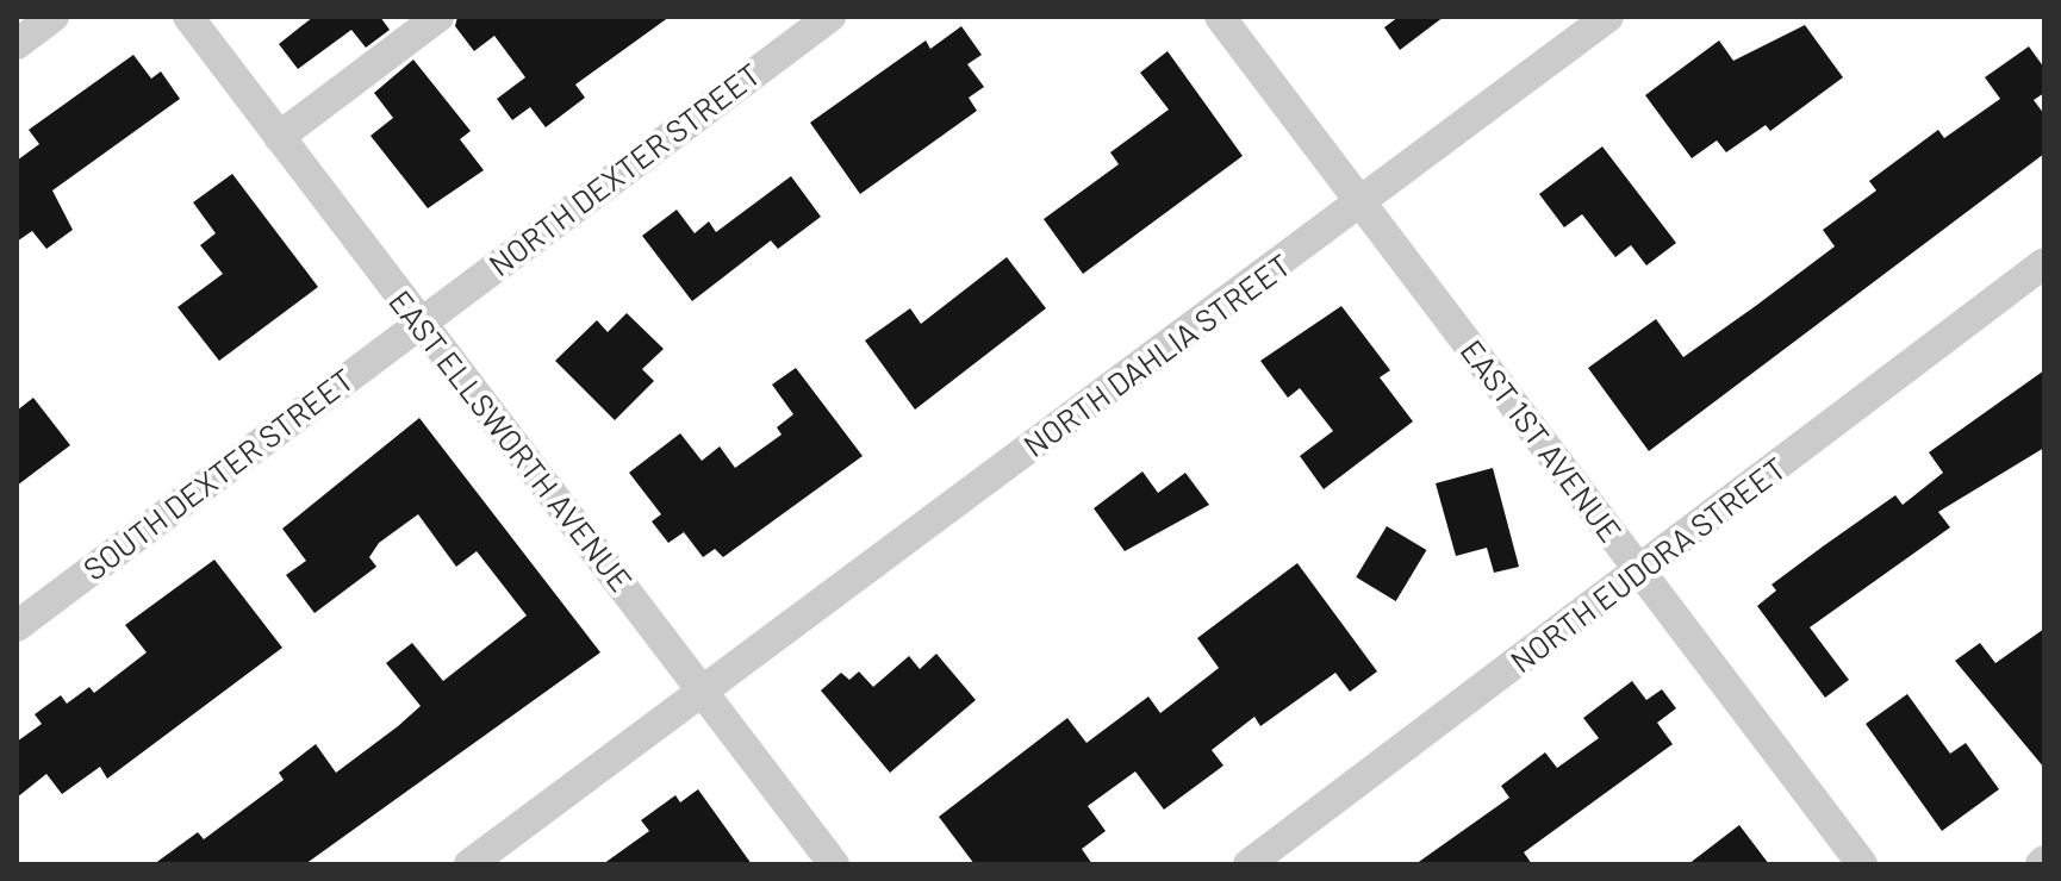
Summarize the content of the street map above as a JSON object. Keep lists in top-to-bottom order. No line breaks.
{"streets":{"street":["NORTH DEXTER STREET","NORTH DAHLIA STREET","EAST ELLSWORTH AVENUE","EAST 1ST AVENUE","SOUTH DEXTER STREET","NORTH EUDORA STREET"]},"crossings":[["NORTH DEXTER STREET","EAST ELLSWORTH AVENUE"],["NORTH DEXTER STREET","SOUTH DEXTER STREET"],["NORTH DAHLIA STREET","EAST ELLSWORTH AVENUE"],["NORTH DAHLIA STREET","EAST 1ST AVENUE"],["EAST ELLSWORTH AVENUE","SOUTH DEXTER STREET"],["EAST 1ST AVENUE","NORTH EUDORA STREET"]]}
